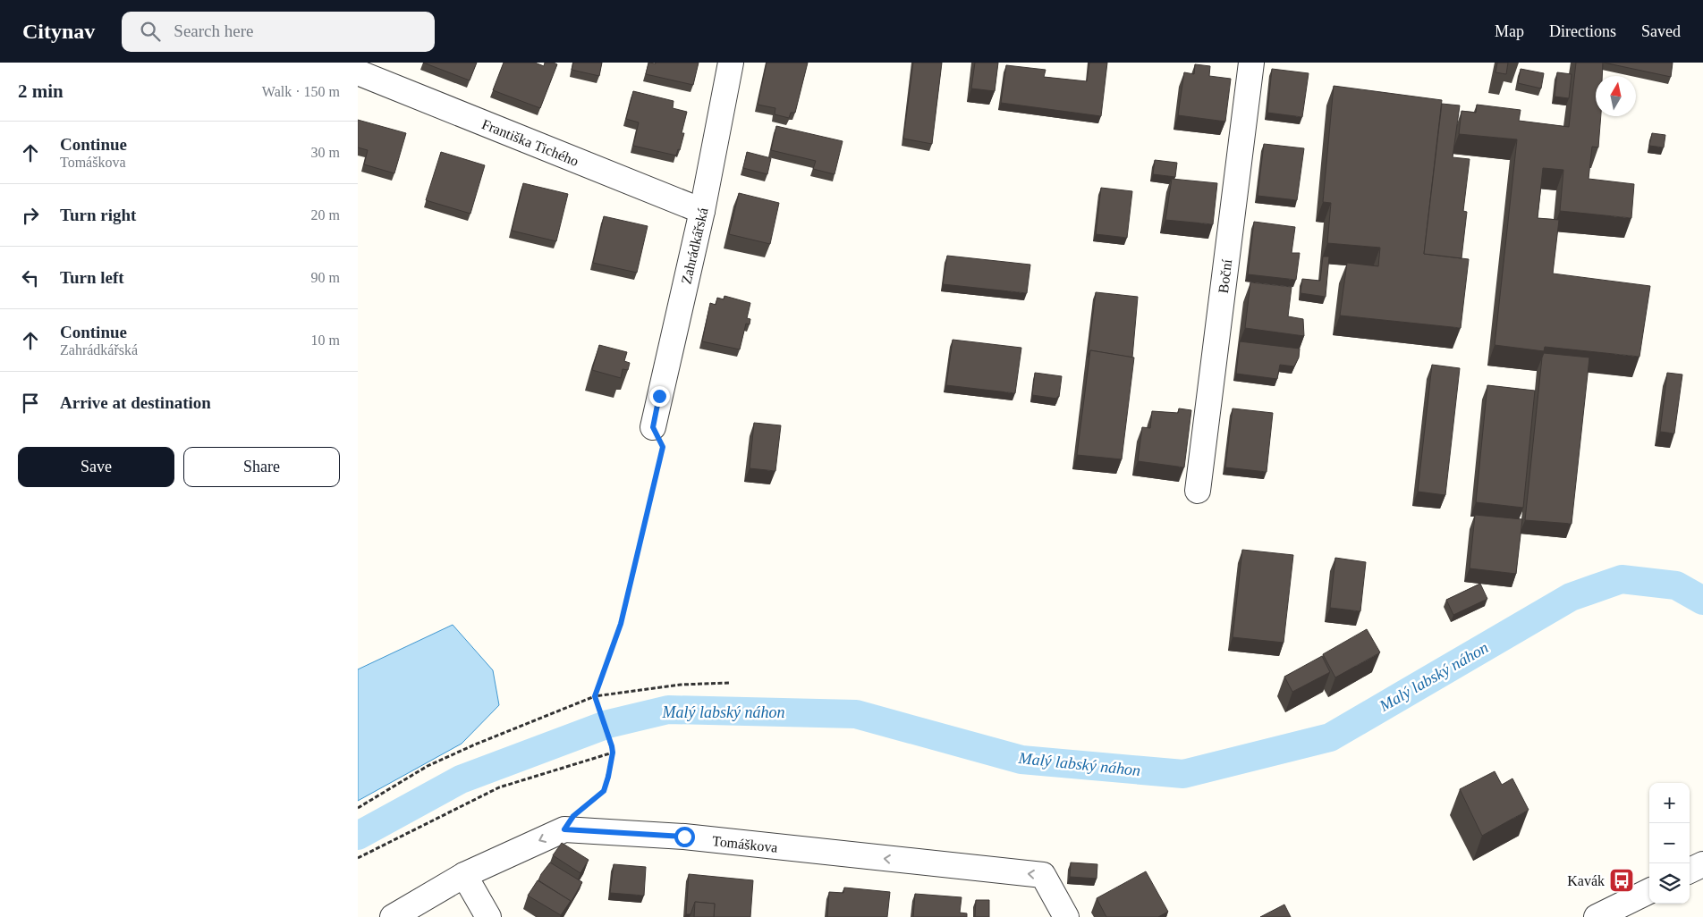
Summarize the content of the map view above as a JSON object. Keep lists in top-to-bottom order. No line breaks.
{"streets":{"street":["Františka Tichého","Zahrádkářská","Boční","Tomáškova"]},"crossings":[["Františka Tichého","Zahrádkářská"]],"one_way":["Tomáškova"],"water":["Malý labský náhon"],"places":{"bus stop":["Kavák"]},"north":"top","page":{"header":"Citynav","search":"Search here","nav":["Map","Directions","Saved"],"heading":["2 min","Walk · 150 m"],"list":[["Continue","Tomáškova","30 m"],["Turn right","20 m"],["Turn left","90 m"],["Continue","Zahrádkářská","10 m"],"Arrive at destination"],"buttons":["Save","Share"],"map_buttons":["+","−"]}}
